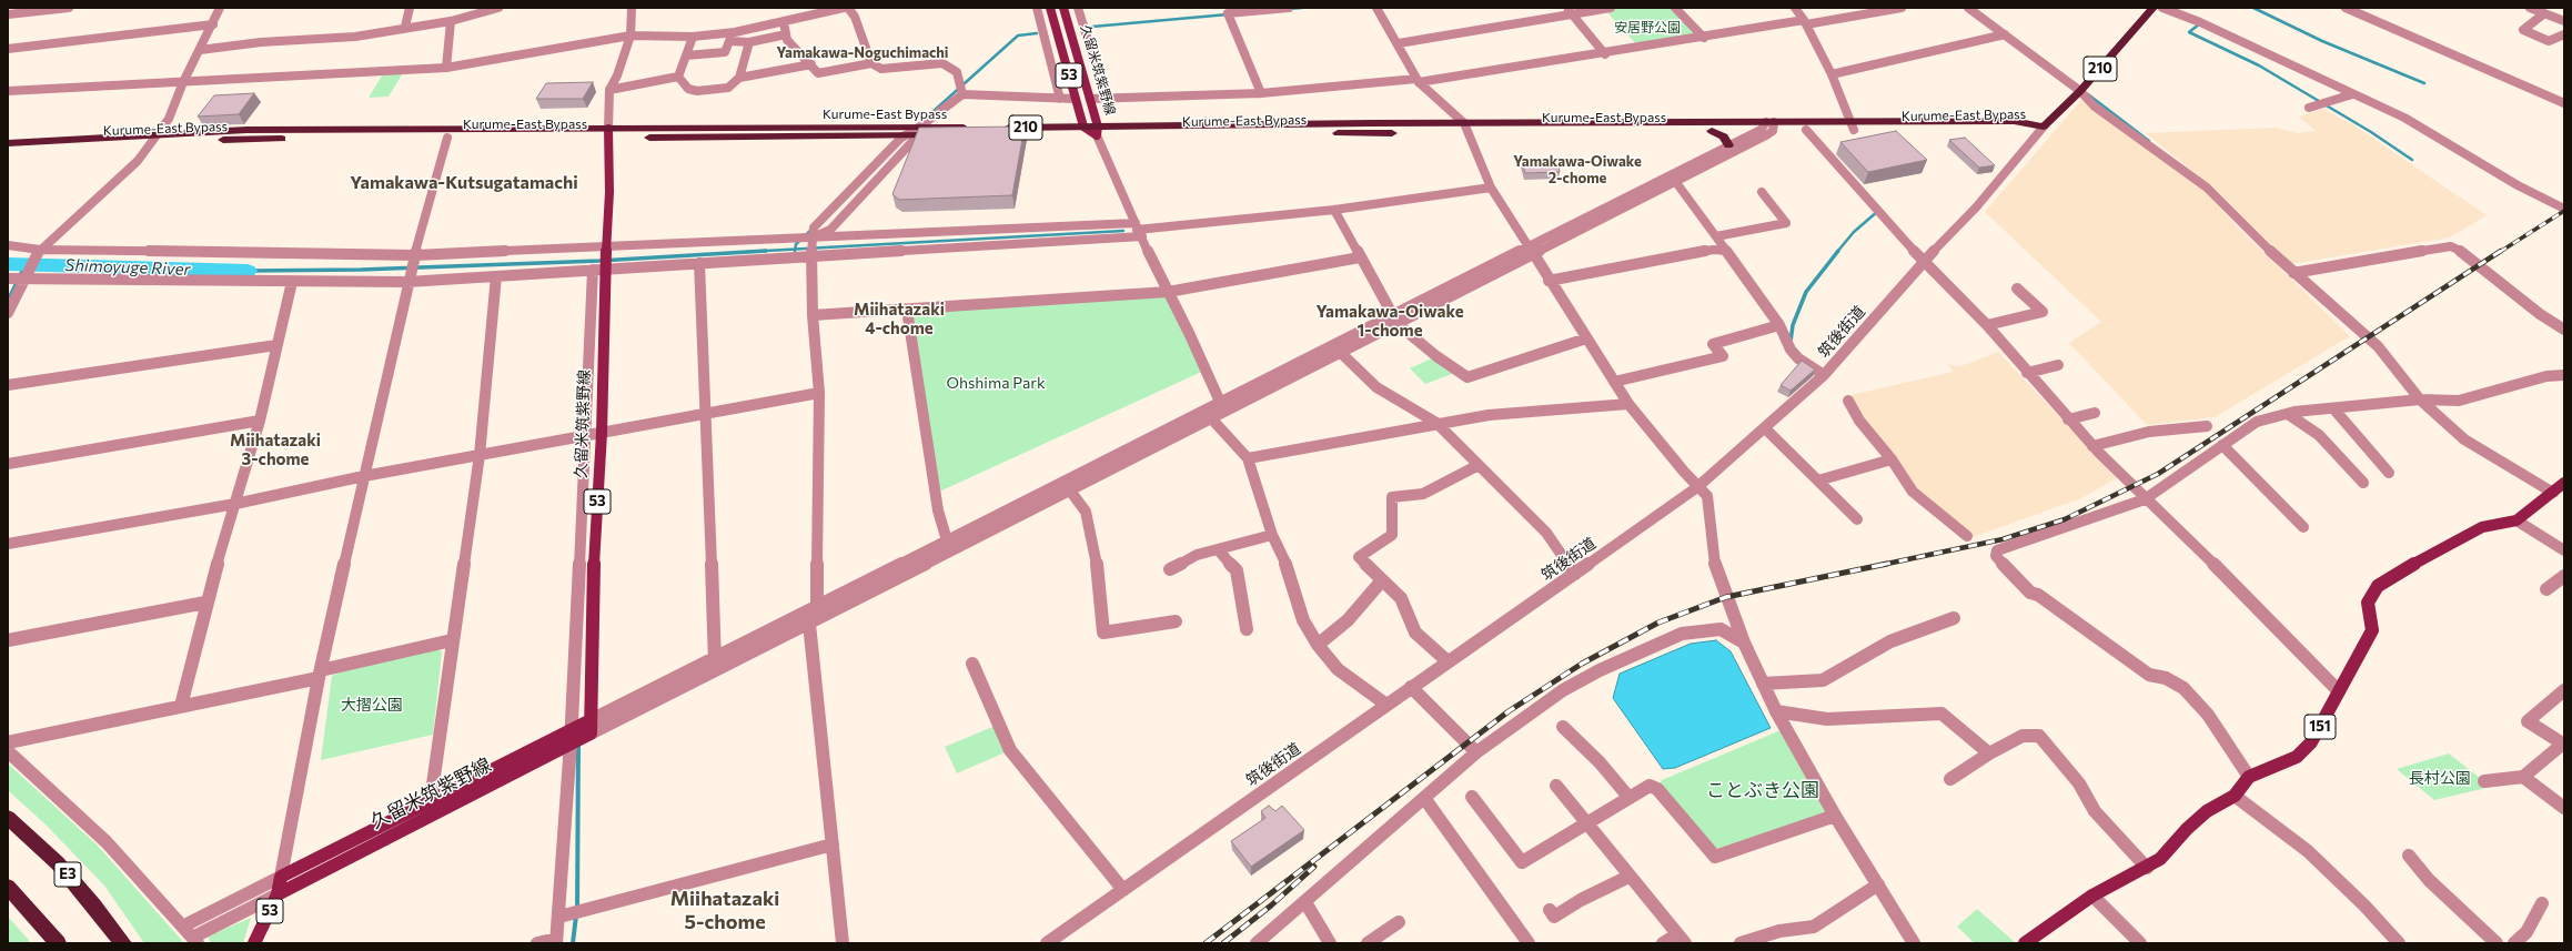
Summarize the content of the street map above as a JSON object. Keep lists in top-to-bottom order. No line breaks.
{"streets":{"highway":["210","Kurume-East Bypass","E3"],"main road":["久留米筑紫野線","53","151"],"street":["筑後街道"]},"crossings":[["210","Kurume-East Bypass"],["210","筑後街道"],["久留米筑紫野線","53"],["久留米筑紫野線","Kurume-East Bypass"],["Kurume-East Bypass","筑後街道"]],"districts":["Yamakawa-Noguchimachi","Yamakawa-Oiwake 2-chome","Yamakawa-Kutsugatamachi","Miihatazaki 4-chome","Yamakawa-Oiwake 1-chome","Miihatazaki 3-chome","Miihatazaki 5-chome"],"water":["Shimoyuge River"],"parks":["安居野公園","Ohshima Park","大摺公園","長村公園","ことぶき公園"]}
